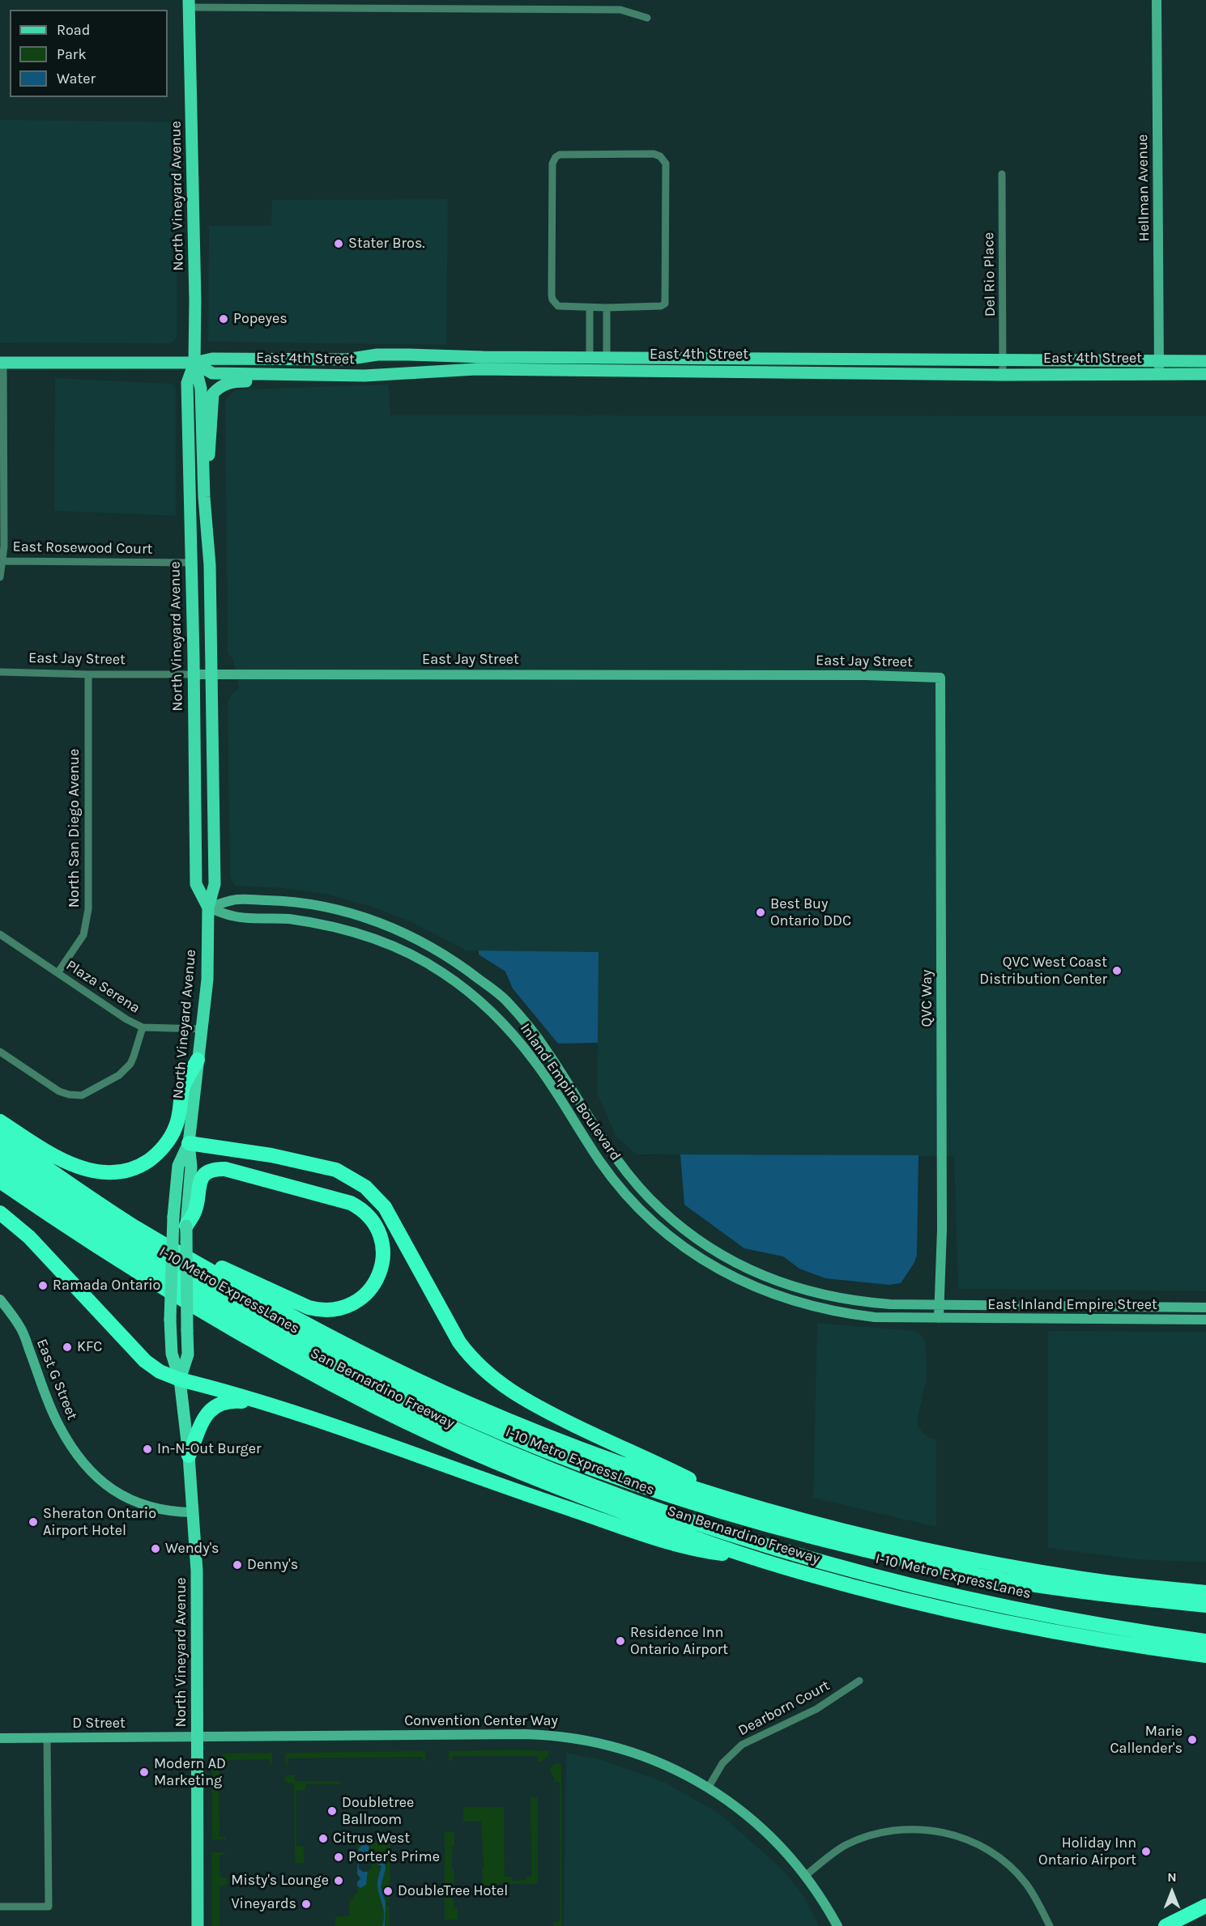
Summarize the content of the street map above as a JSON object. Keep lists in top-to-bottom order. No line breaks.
{"streets":{"highway":["I-10 Metro ExpressLanes","San Bernardino Freeway"],"main road":["North Vineyard Avenue","East 4th Street"],"street":["Hellman Avenue","Del Rio Place","East Rosewood Court","East Jay Street","North San Diego Avenue","Plaza Serena","QVC Way","Inland Empire Boulevard","East Inland Empire Street","East G Street","Dearborn Court","Convention Center Way","D Street"]},"crossings":[["Hellman Avenue","East 4th Street"],["North Vineyard Avenue","East 4th Street"],["North Vineyard Avenue","East Rosewood Court"],["North Vineyard Avenue","East Jay Street"],["North Vineyard Avenue","Plaza Serena"],["North Vineyard Avenue","Inland Empire Boulevard"],["North Vineyard Avenue","East G Street"],["North Vineyard Avenue","Convention Center Way"],["North Vineyard Avenue","D Street"],["Del Rio Place","East 4th Street"],["East Jay Street","North San Diego Avenue"],["East Jay Street","QVC Way"],["North San Diego Avenue","Plaza Serena"],["QVC Way","Inland Empire Boulevard"],["QVC Way","East Inland Empire Street"],["Inland Empire Boulevard","East Inland Empire Street"],["Dearborn Court","Convention Center Way"],["Convention Center Way","D Street"]],"places":["Stater Bros.","Popeyes","Best Buy Ontario DDC","QVC West Coast Distribution Center","Ramada Ontario","KFC","In-N-Out Burger","Sheraton Ontario Airport Hotel","Wendy's","Denny's","Residence Inn Ontario Airport","Marie Callender's","Modern AD Marketing","Doubletree Ballroom","Citrus West","Holiday Inn Ontario Airport","Porter's Prime","Misty's Lounge","DoubleTree Hotel","Vineyards"],"legend":["Road","Park","Water"],"north":"top"}
